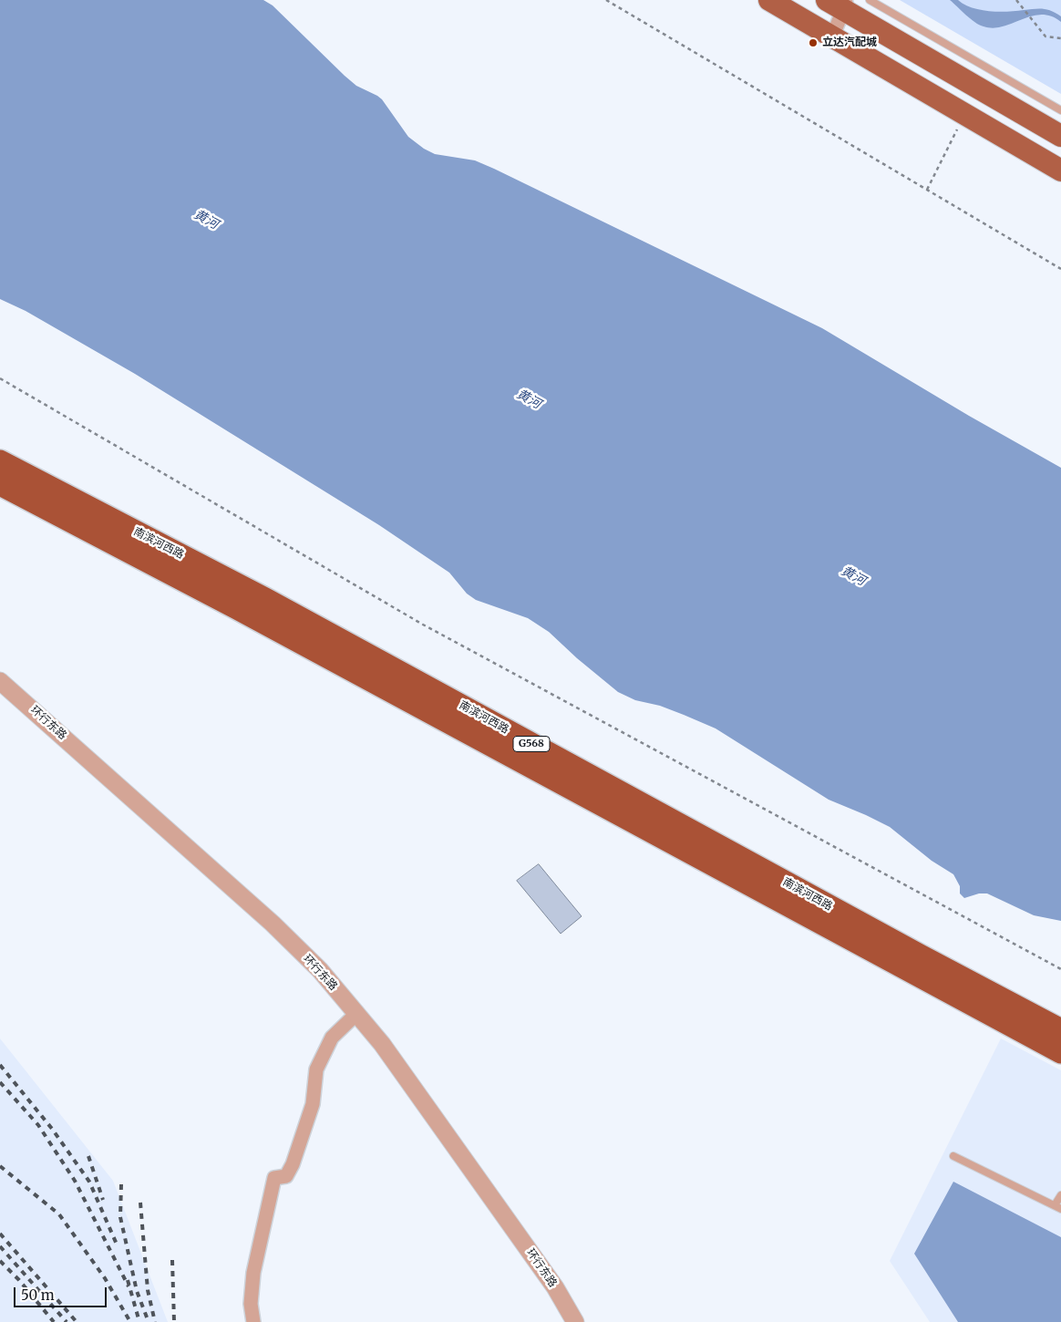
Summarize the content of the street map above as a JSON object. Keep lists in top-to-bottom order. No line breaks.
{"streets":{"highway":["南滨河西路","G568"],"street":["环行东路"]},"water":["黄河"],"places":["立达汽配城"],"scale_bar":"50 m"}
